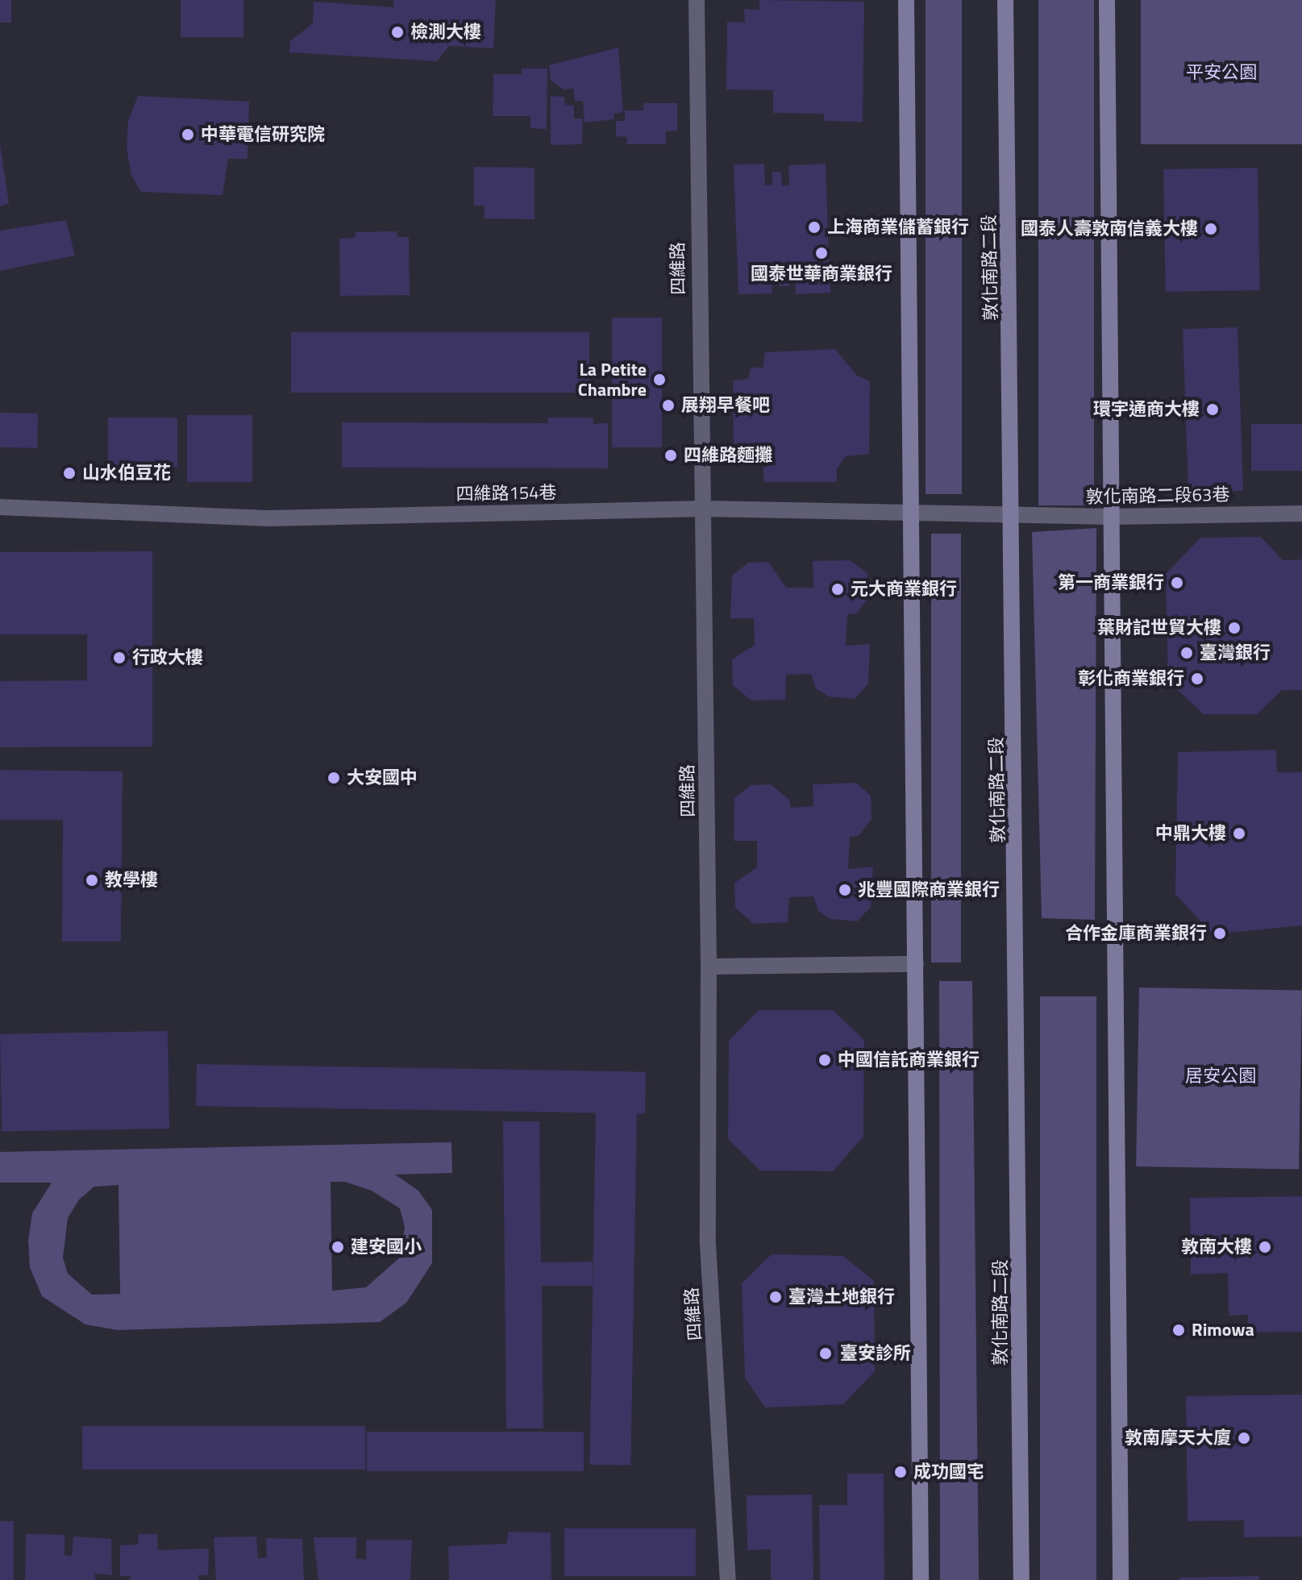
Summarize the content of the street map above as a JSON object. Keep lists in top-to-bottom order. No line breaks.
{"streets":{"main road":["敦化南路二段"],"street":["四維路","四維路154巷","敦化南路二段63巷"]},"crossings":[["敦化南路二段","四維路154巷"],["敦化南路二段","敦化南路二段63巷"],["四維路","四維路154巷"],["四維路154巷","敦化南路二段63巷"]],"parks":["平安公園","居安公園"],"places":["檢測大樓","中華電信研究院","上海商業儲蓄銀行","國泰人壽敦南信義大樓","國泰世華商業銀行","La Petite Chambre","展翔早餐吧","環宇通商大樓","四維路麵攤","山水伯豆花","第一商業銀行","元大商業銀行","葉財記世貿大樓","臺灣銀行","行政大樓","彰化商業銀行","大安國中","中鼎大樓","教學樓","兆豐國際商業銀行","合作金庫商業銀行","中國信託商業銀行","建安國小","敦南大樓","臺灣土地銀行","Rimowa","臺安診所","敦南摩天大廈","成功國宅"]}
